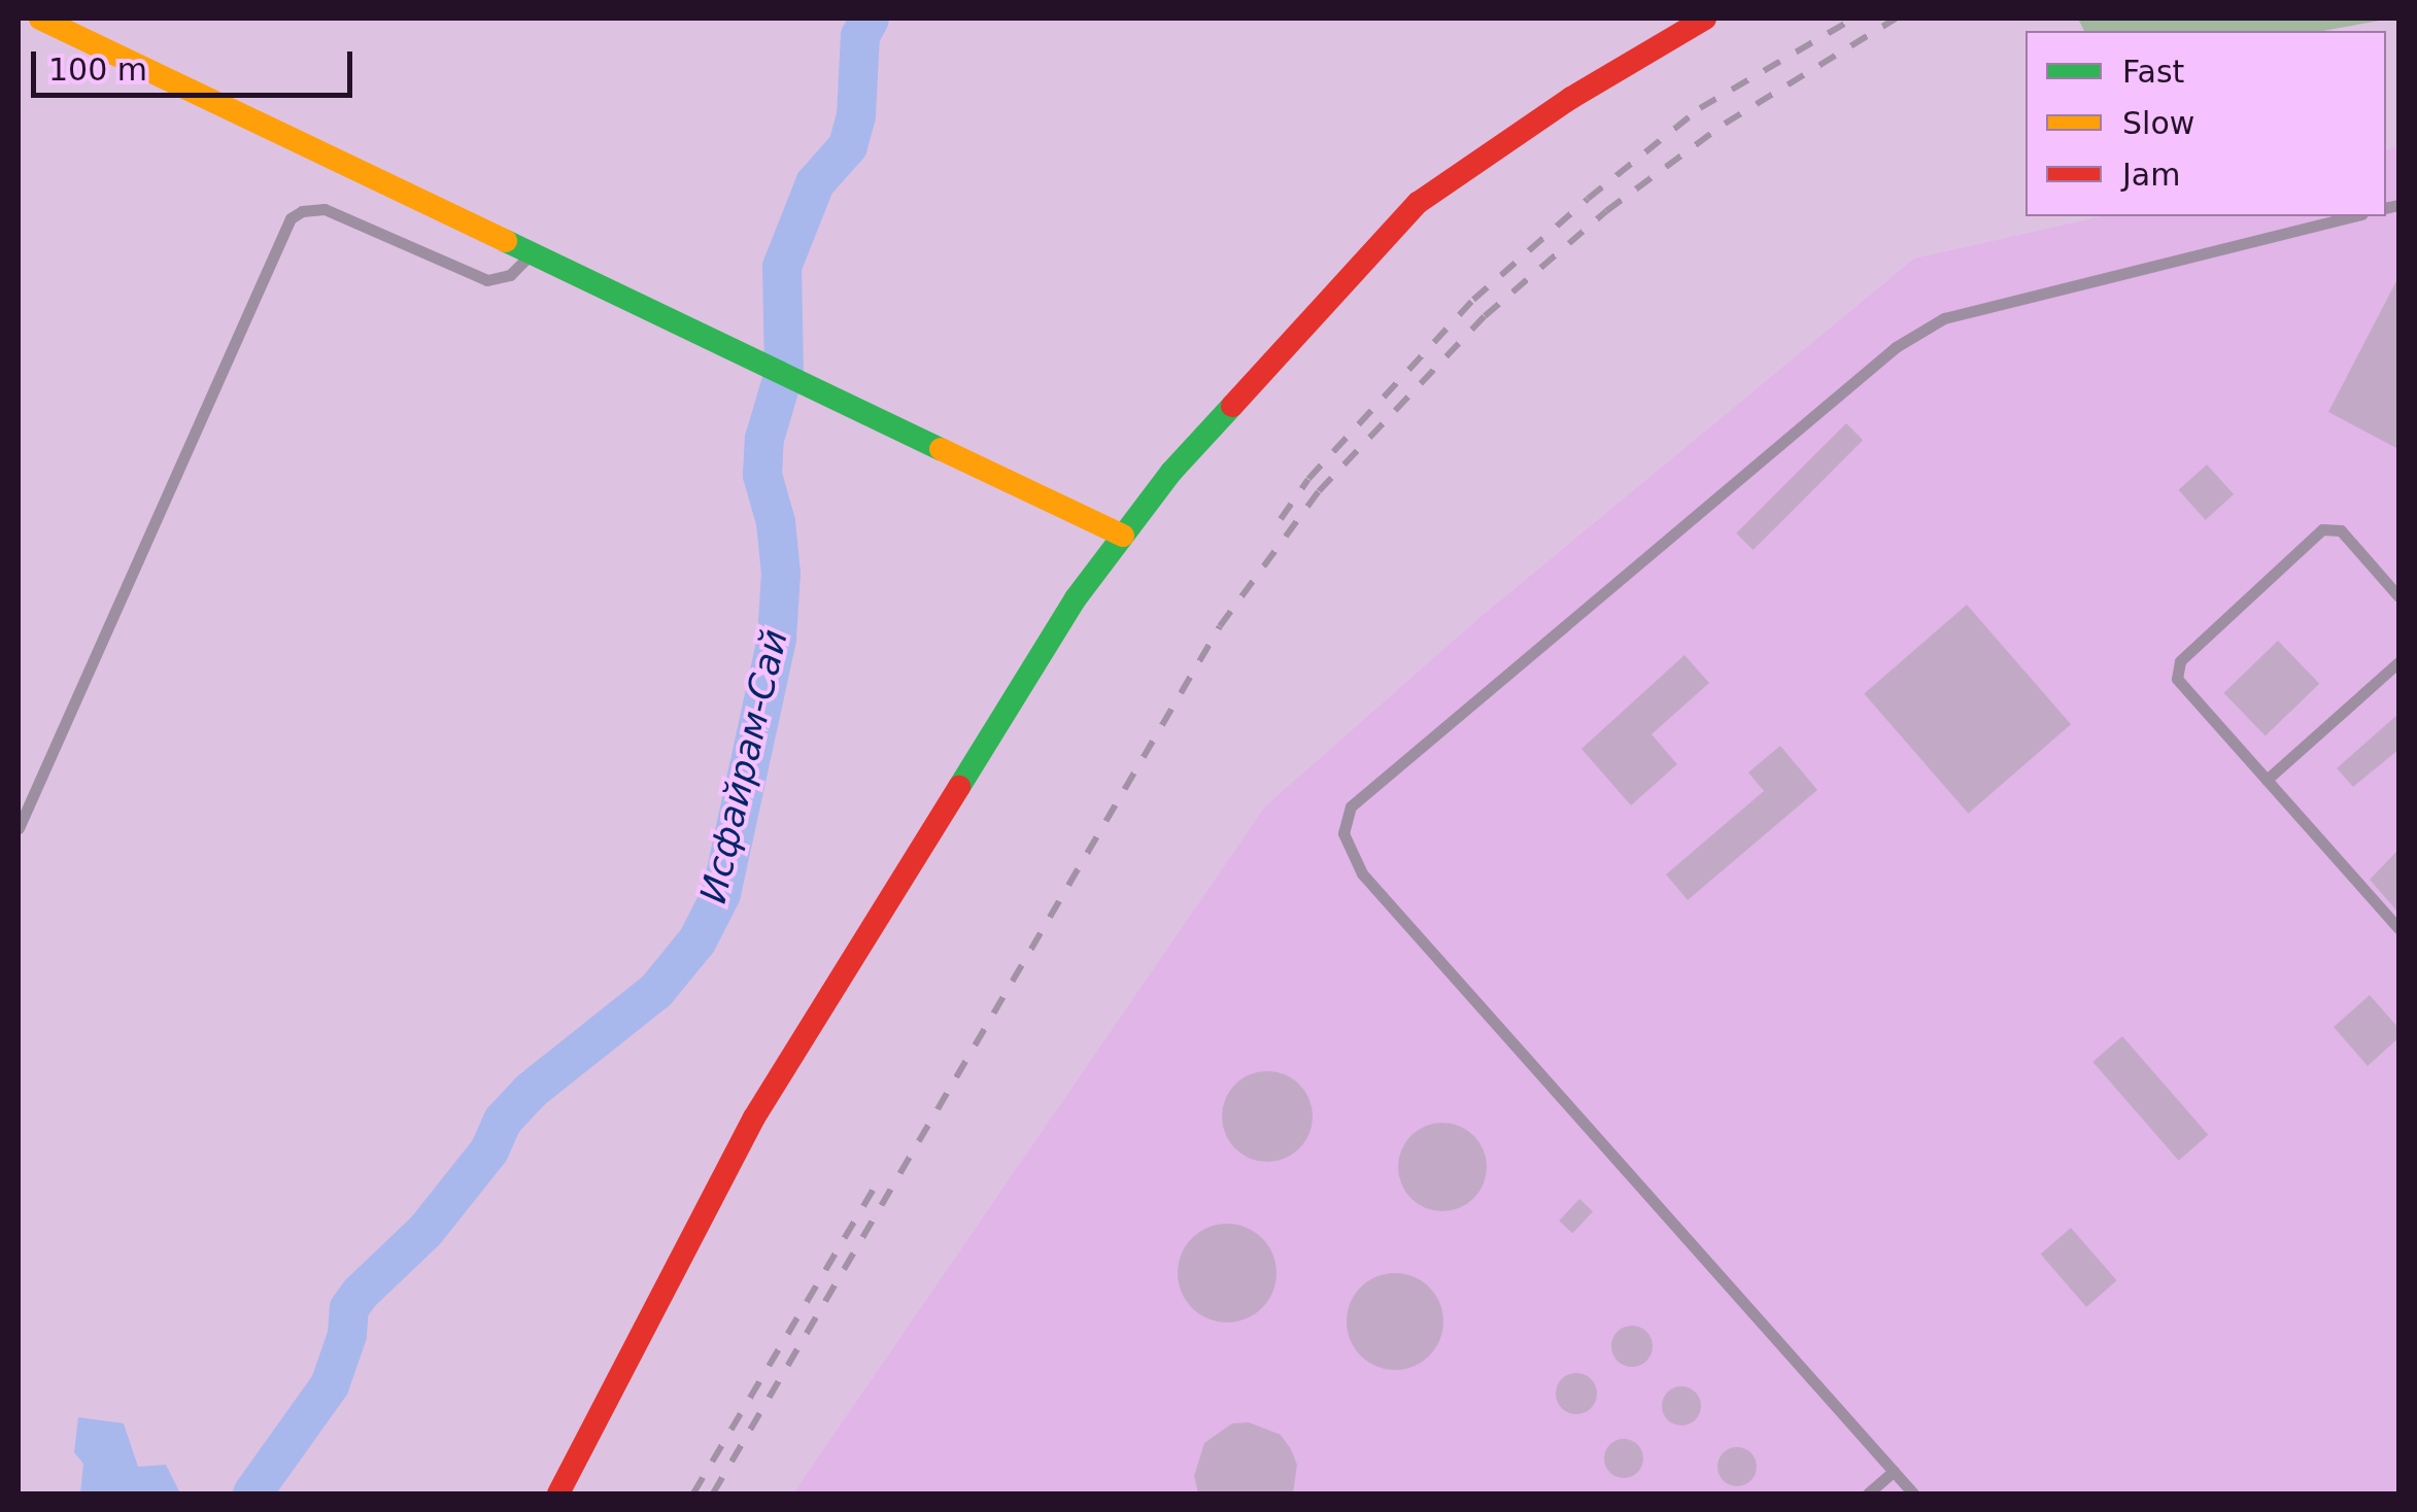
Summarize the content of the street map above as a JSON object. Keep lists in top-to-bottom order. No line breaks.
{"water":["Исфайрам-Сай"],"legend":["Fast","Slow","Jam"],"scale_bar":"100 m"}
